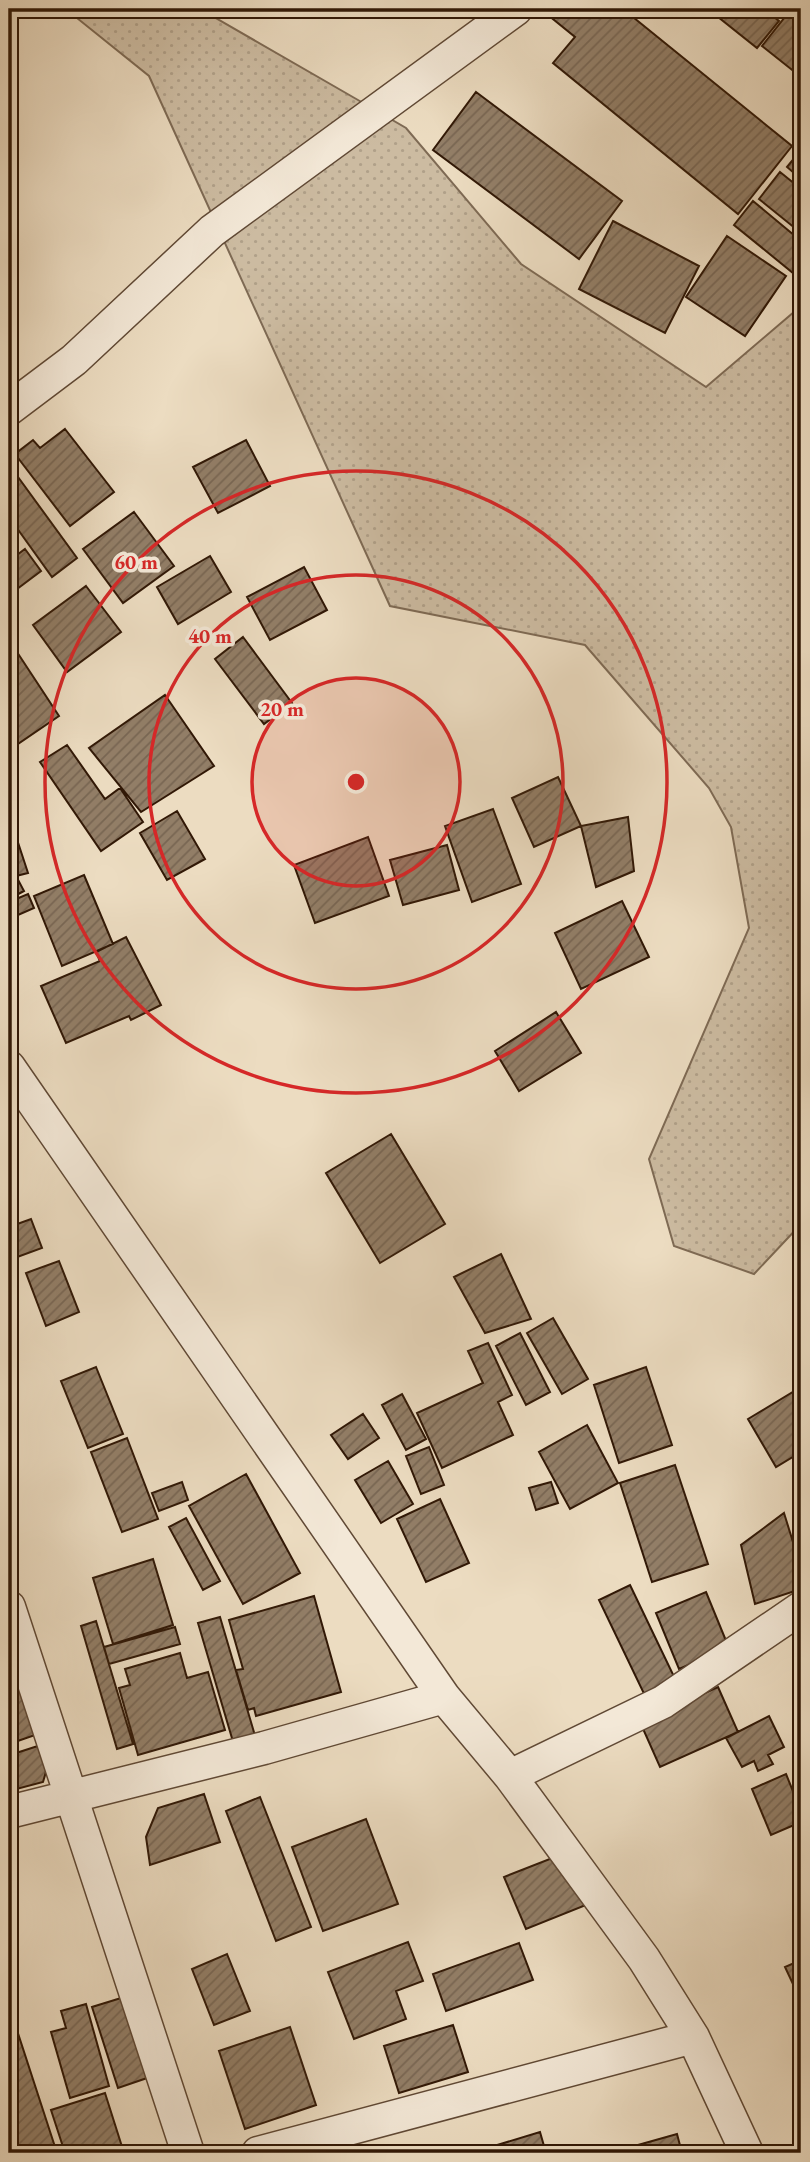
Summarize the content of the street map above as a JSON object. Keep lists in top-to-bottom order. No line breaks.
{"rings":["60 m","40 m","20 m"]}
